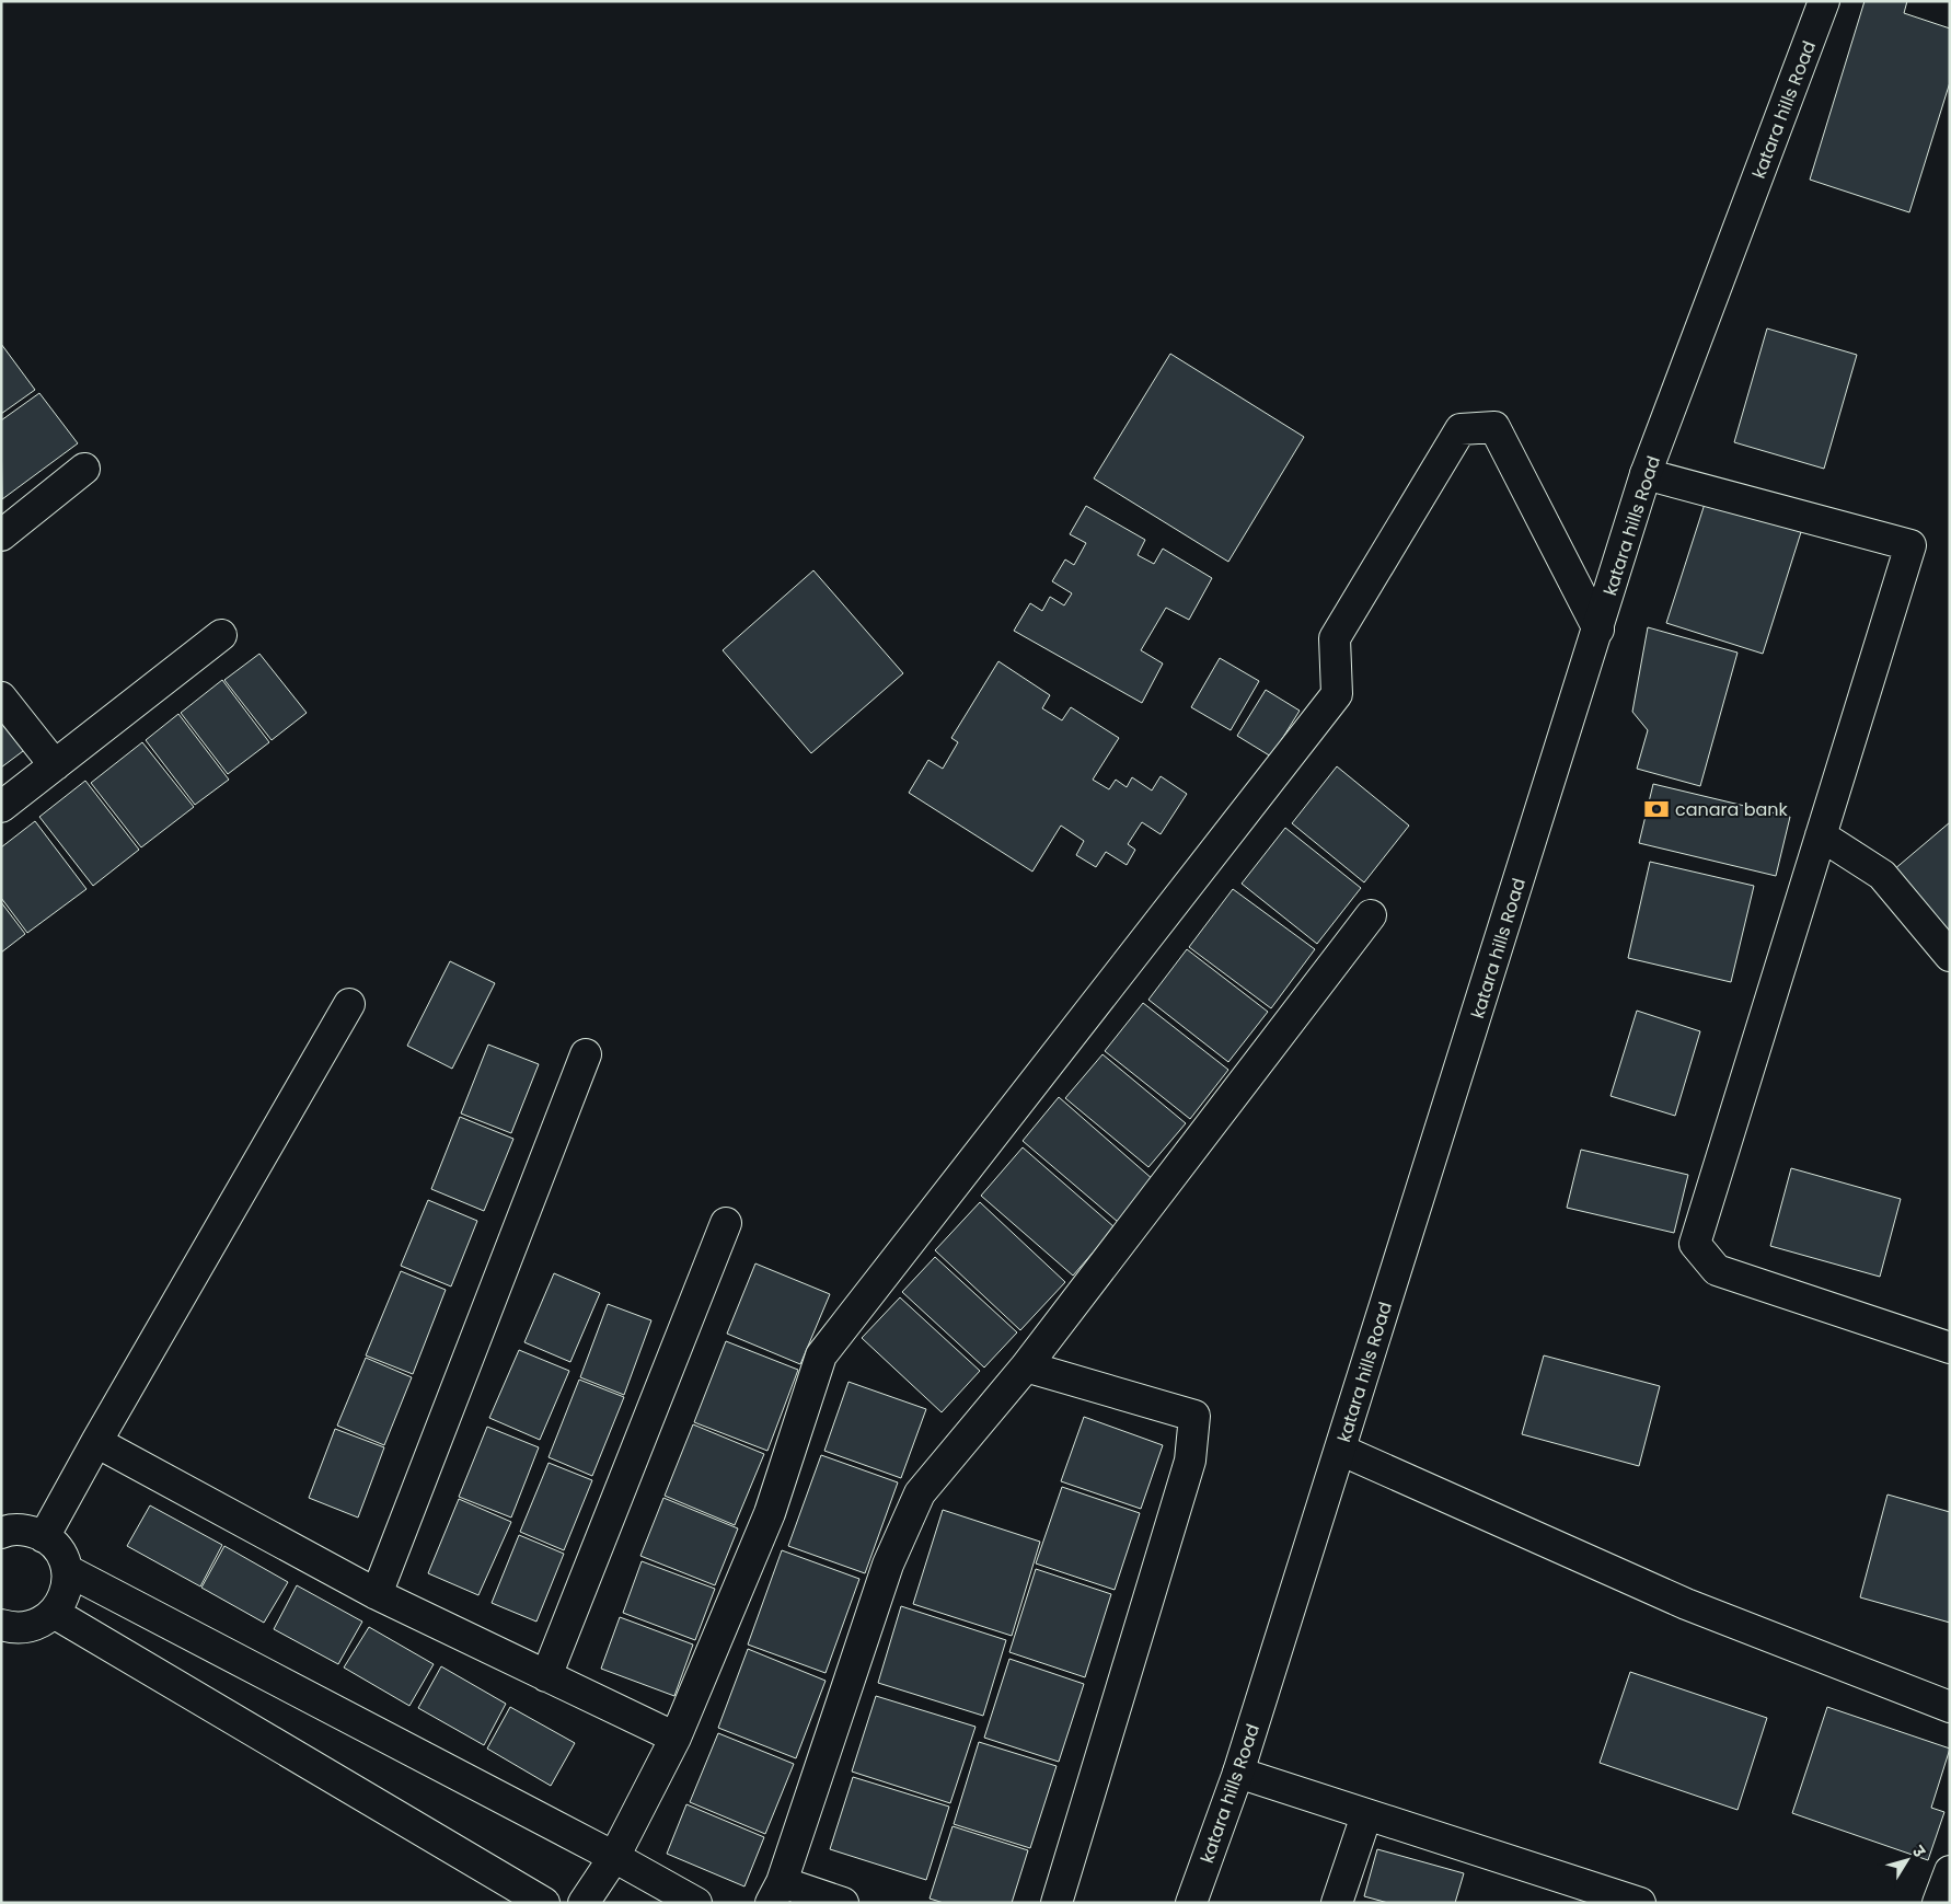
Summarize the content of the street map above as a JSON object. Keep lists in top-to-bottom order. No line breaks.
{"streets":{"street":["katara hills Road"]},"places":{"bank":["canara bank"]},"north":"top right"}
